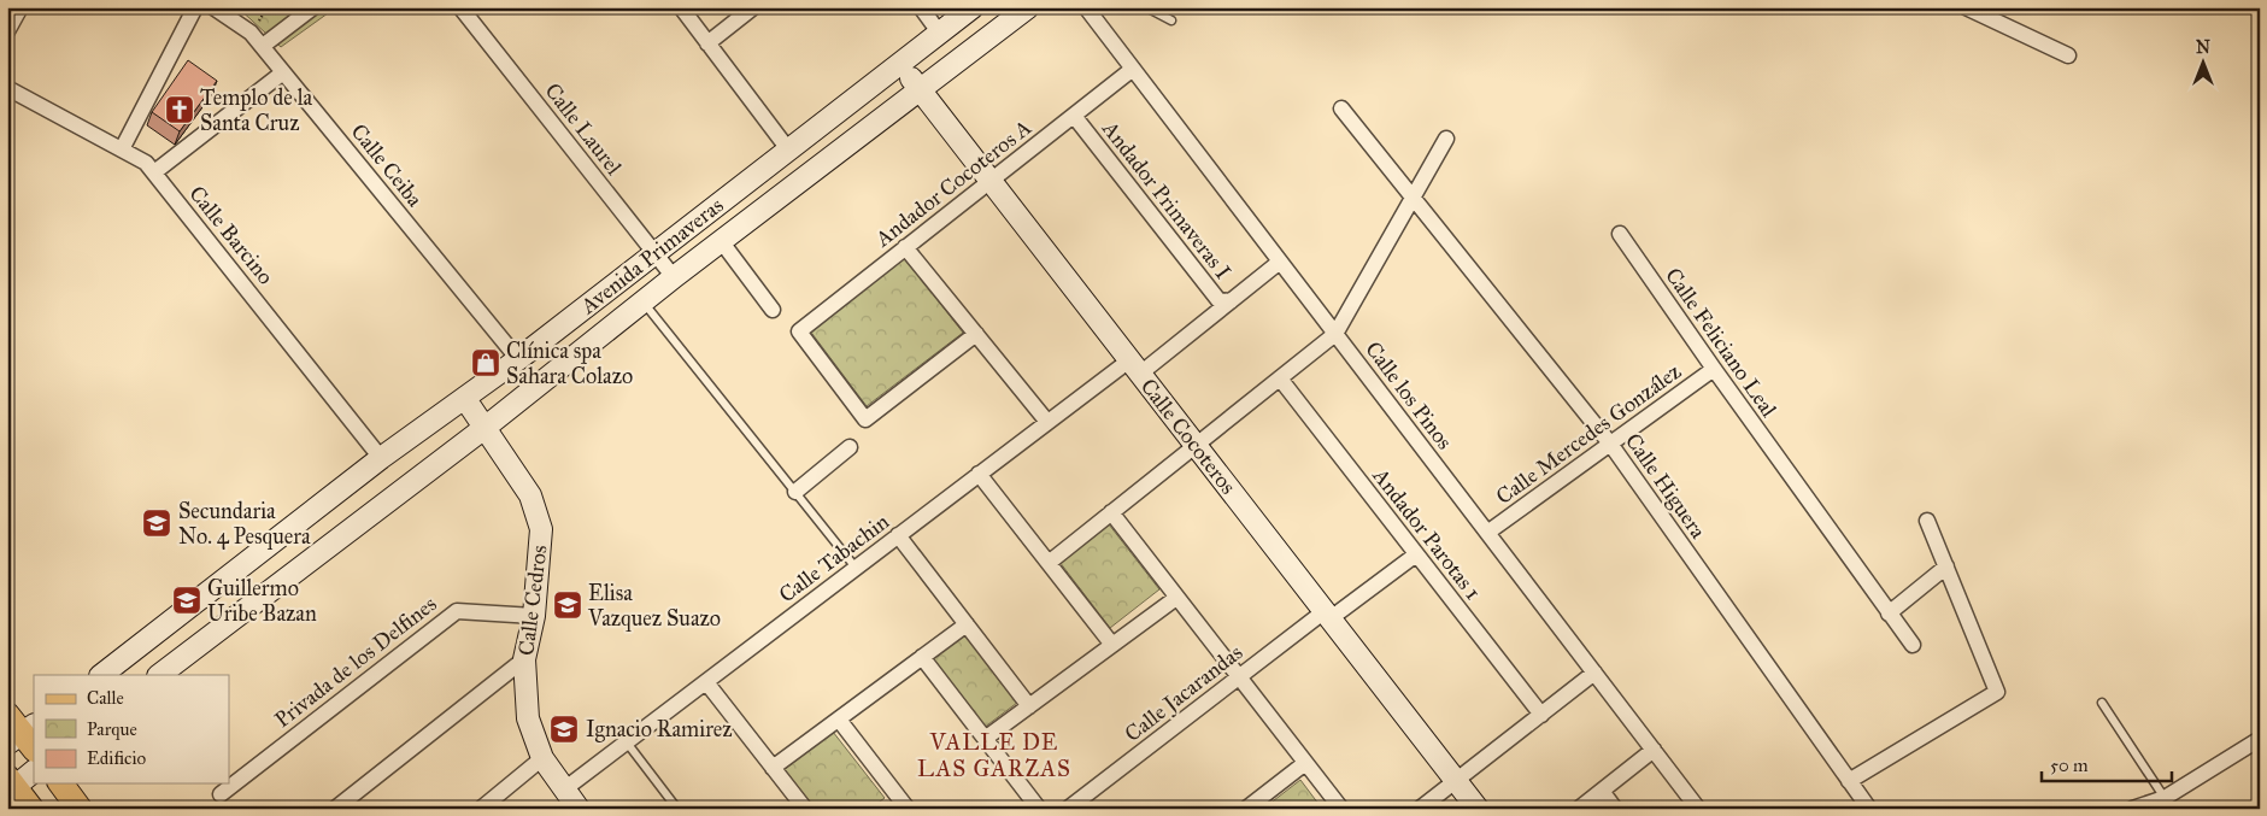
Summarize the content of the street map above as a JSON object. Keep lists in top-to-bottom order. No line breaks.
{"streets":{"street":["Calle Laurel","Calle Ceiba","Andador Cocoteros A","Andador Primaveras I","Calle Barcino","Avenida Primaveras","Calle Feliciano Leal","Calle los Pinos","Calle Mercedes González","Calle Cocoteros","Calle Higuera","Andador Parotas 1","Calle Tabachin","Calle Cedros","Privada de los Delfines","Calle Jacarandas"]},"crossings":[["Calle Laurel","Avenida Primaveras"],["Calle Ceiba","Avenida Primaveras"],["Andador Cocoteros A","Andador Primaveras I"],["Andador Cocoteros A","Calle los Pinos"],["Andador Cocoteros A","Calle Cocoteros"],["Andador Primaveras I","Calle Tabachin"],["Calle Barcino","Avenida Primaveras"],["Avenida Primaveras","Calle Cocoteros"],["Avenida Primaveras","Calle Cedros"],["Calle Feliciano Leal","Calle Mercedes González"],["Calle los Pinos","Calle Mercedes González"],["Calle los Pinos","Calle Tabachin"],["Calle Mercedes González","Calle Higuera"],["Calle Cocoteros","Calle Tabachin"],["Calle Cocoteros","Calle Jacarandas"],["Andador Parotas 1","Calle Jacarandas"],["Calle Tabachin","Calle Cedros"],["Calle Cedros","Privada de los Delfines"]],"districts":["VALLE DE LAS GARZAS"],"places":{"church":["Templo de la Santa Cruz"],"shop":["Clínica spa Sahara Colazo"],"school or university":["Secundaria No. 4 Pesquera","Guillermo Uribe Bazan","Elisa Vazquez Suazo","Ignacio Ramirez"]},"legend":["Calle","Parque","Edificio"],"scale_bar":"50 m","north":"top"}
